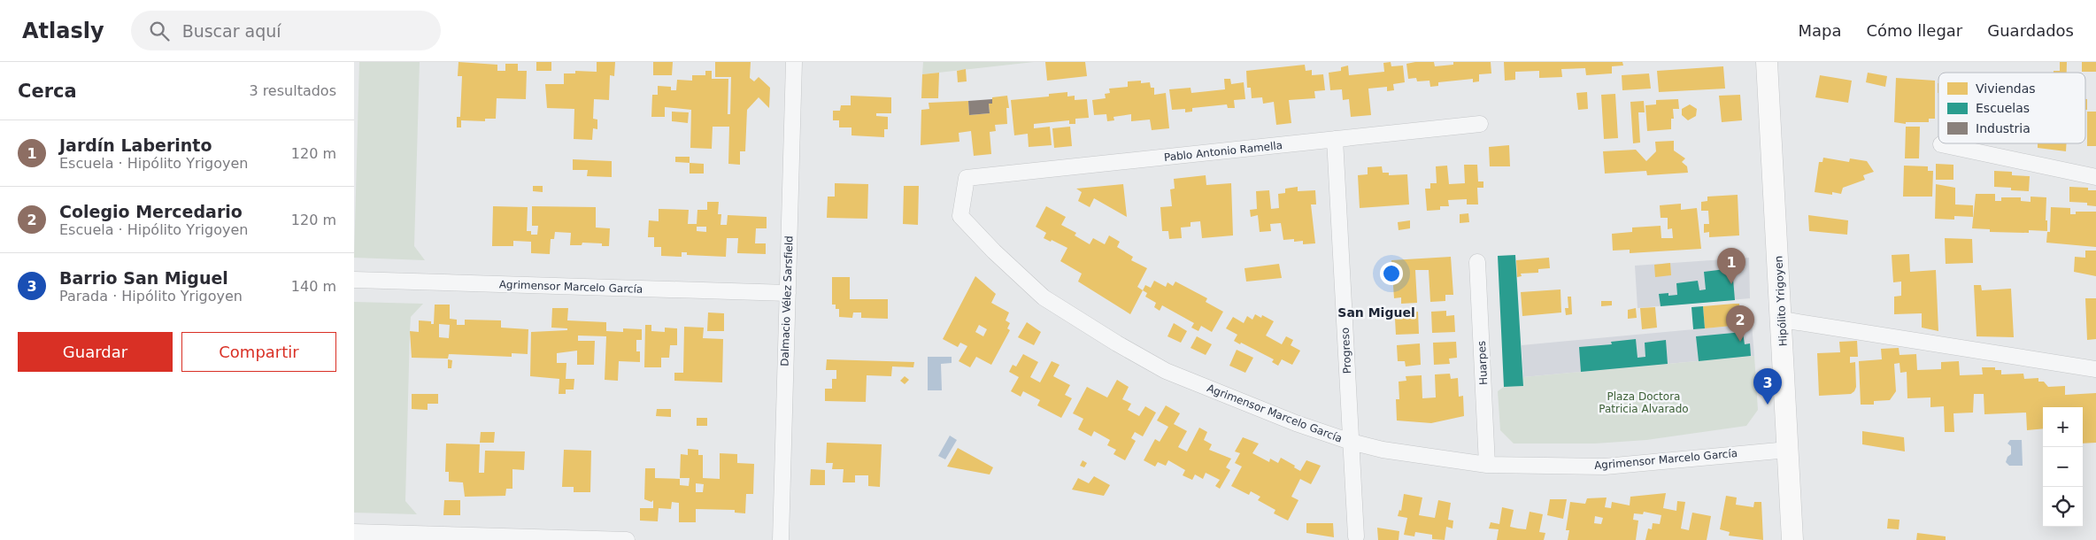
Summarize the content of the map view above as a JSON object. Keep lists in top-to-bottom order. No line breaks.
{"streets":{"main road":["Hipólito Yrigoyen"],"street":["Pablo Antonio Ramella","Agrimensor Marcelo García","Dalmacio Vélez Sarsfield","Progreso","Huarpes"]},"crossings":[["Pablo Antonio Ramella","Agrimensor Marcelo García"],["Pablo Antonio Ramella","Progreso"],["Agrimensor Marcelo García","Dalmacio Vélez Sarsfield"],["Agrimensor Marcelo García","Hipólito Yrigoyen"],["Agrimensor Marcelo García","Progreso"],["Agrimensor Marcelo García","Huarpes"]],"districts":["San Miguel"],"parks":["Plaza Doctora Patricia Alvarado"],"legend":["Viviendas","Escuelas","Industria"],"page":{"header":"Atlasly","search":"Buscar aquí","nav":["Mapa","Cómo llegar","Guardados"],"heading":["Cerca","3 resultados"],"list":[{"mark":"1","name":"Jardín Laberinto","note":"Escuela · Hipólito Yrigoyen","value":"120 m"},{"mark":"2","name":"Colegio Mercedario","note":"Escuela · Hipólito Yrigoyen","value":"120 m"},{"mark":"3","name":"Barrio San Miguel","note":"Parada · Hipólito Yrigoyen","value":"140 m"}],"pins":["1","2","3"],"buttons":["Guardar","Compartir"],"map_buttons":["+","−"]}}
